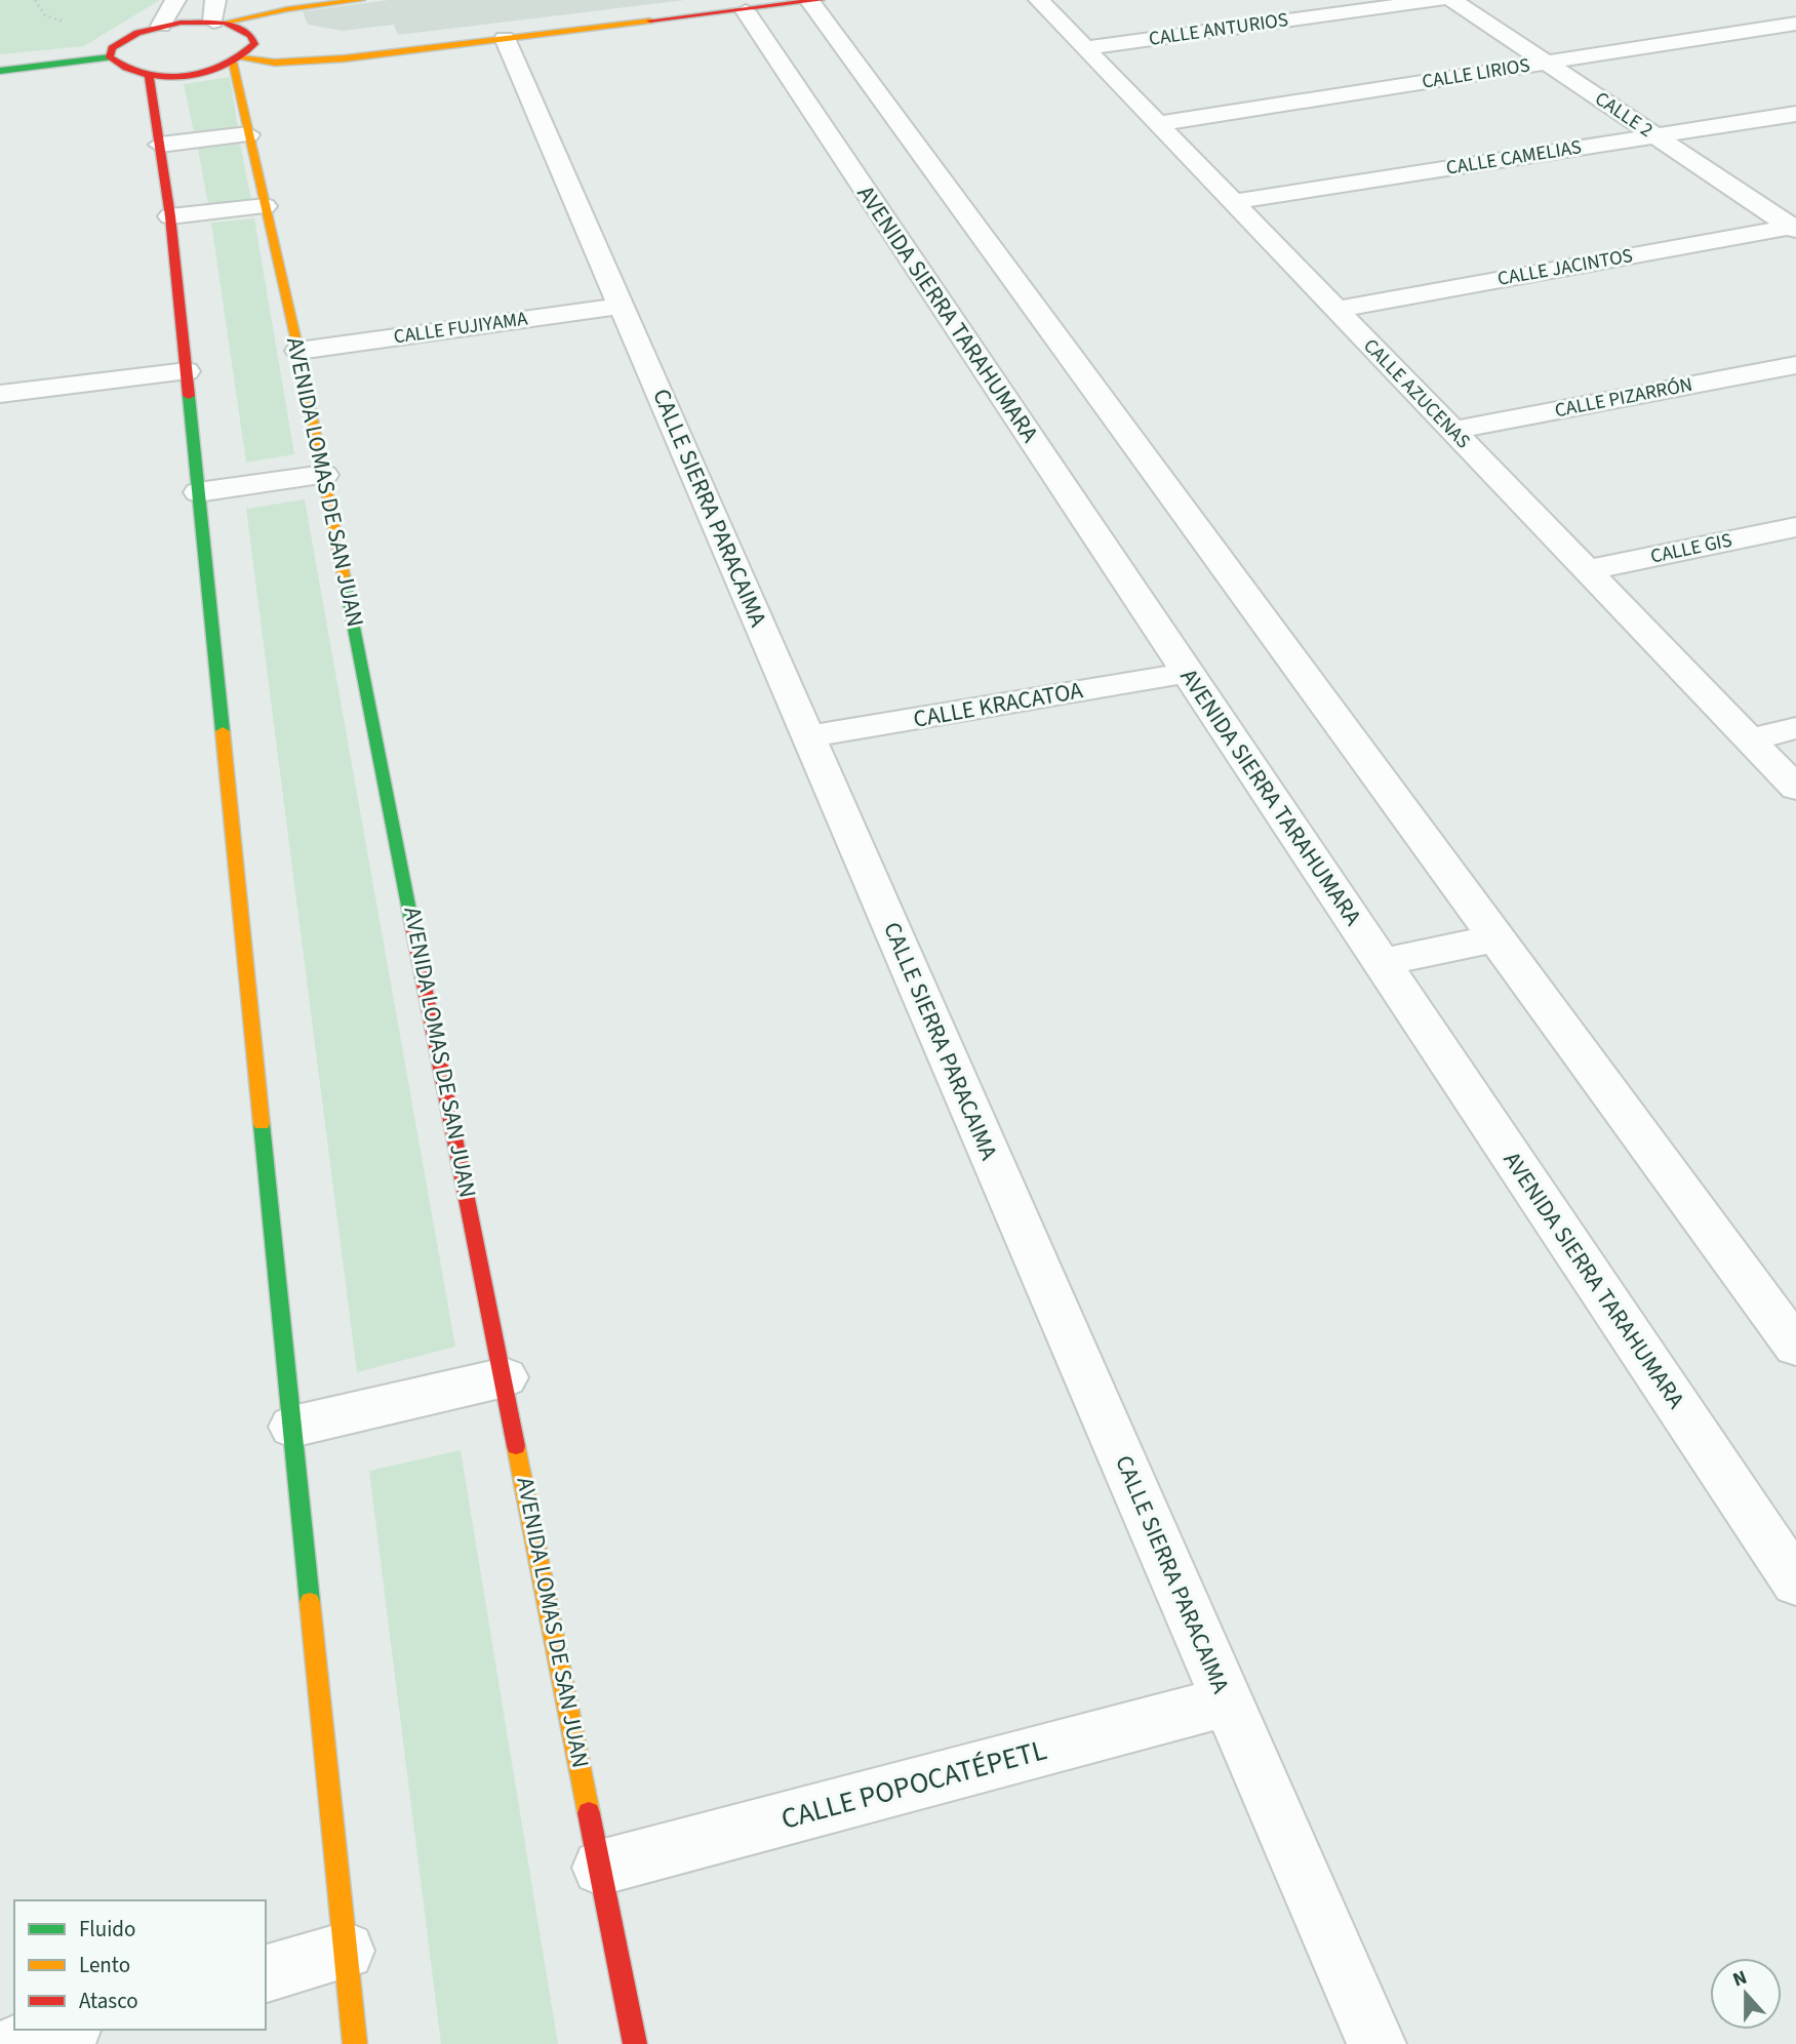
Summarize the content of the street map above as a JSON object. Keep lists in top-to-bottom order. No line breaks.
{"streets":{"street":["CALLE ANTURIOS","CALLE LIRIOS","CALLE 2","CALLE CAMELIAS","CALLE JACINTOS","AVENIDA SIERRA TARAHUMARA","CALLE FUJIYAMA","CALLE AZUCENAS","CALLE PIZARRÓN","AVENIDA LOMAS DE SAN JUAN","CALLE SIERRA PARACAIMA","CALLE GIS","CALLE KRACATOA","CALLE POPOCATÉPETL"]},"crossings":[["CALLE ANTURIOS","CALLE AZUCENAS"],["CALLE LIRIOS","CALLE 2"],["CALLE LIRIOS","CALLE AZUCENAS"],["CALLE 2","CALLE CAMELIAS"],["CALLE 2","CALLE JACINTOS"],["CALLE CAMELIAS","CALLE AZUCENAS"],["CALLE JACINTOS","CALLE AZUCENAS"],["AVENIDA SIERRA TARAHUMARA","CALLE KRACATOA"],["CALLE FUJIYAMA","AVENIDA LOMAS DE SAN JUAN"],["CALLE FUJIYAMA","CALLE SIERRA PARACAIMA"],["CALLE AZUCENAS","CALLE PIZARRÓN"],["CALLE AZUCENAS","CALLE GIS"],["AVENIDA LOMAS DE SAN JUAN","CALLE POPOCATÉPETL"],["CALLE SIERRA PARACAIMA","CALLE KRACATOA"],["CALLE SIERRA PARACAIMA","CALLE POPOCATÉPETL"]],"legend":["Fluido","Lento","Atasco"],"north":"top"}
